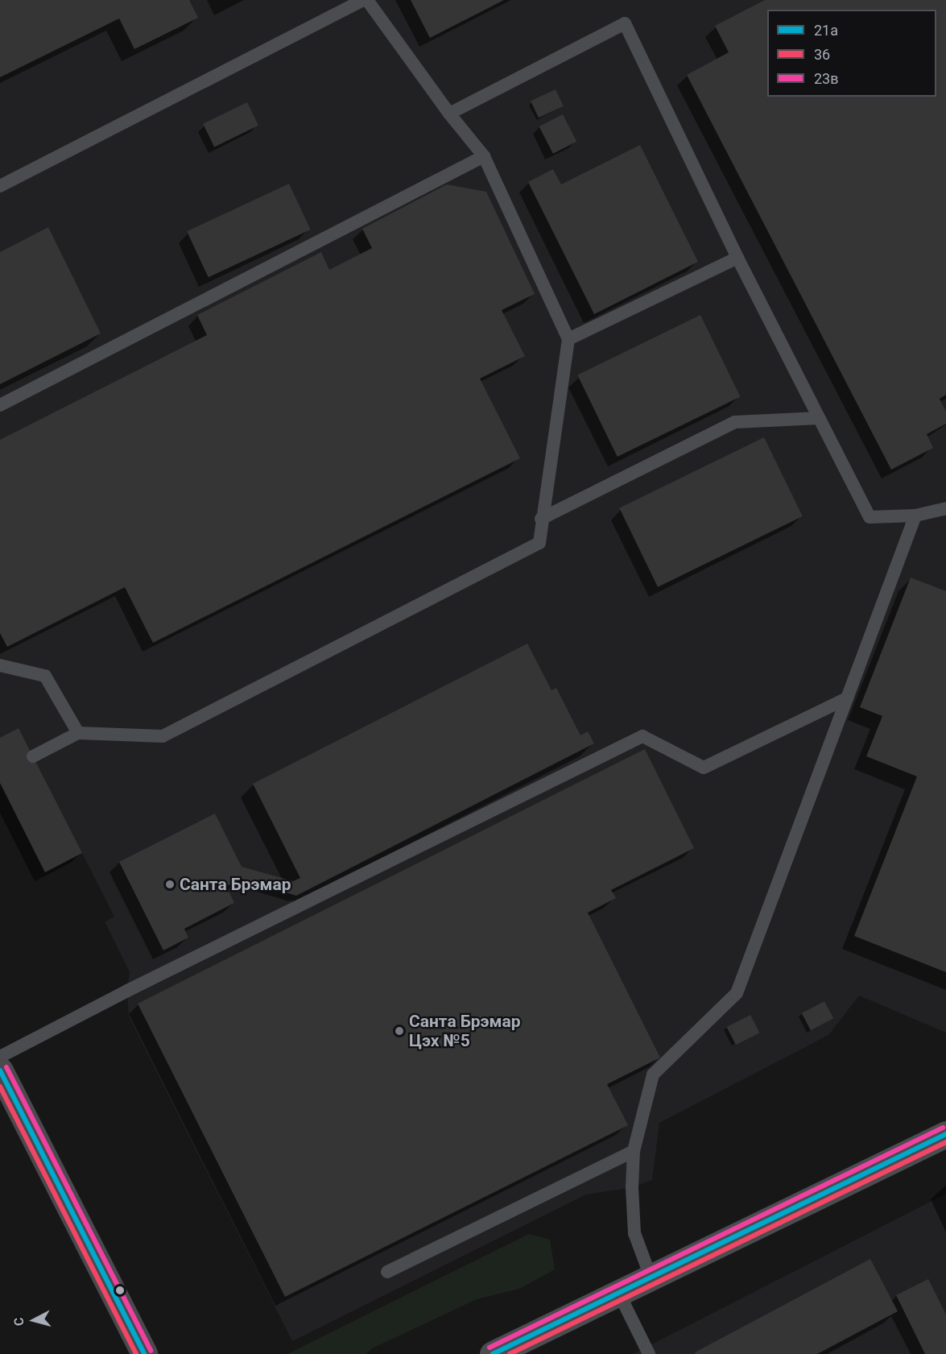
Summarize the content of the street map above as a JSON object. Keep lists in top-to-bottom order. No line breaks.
{"places":["Санта Брэмар","Санта Брэмар Цэх №5"],"lines":["transit line 23в","transit line 21а","transit line 36"],"legend":["21а","36","23в"],"north":"left"}
